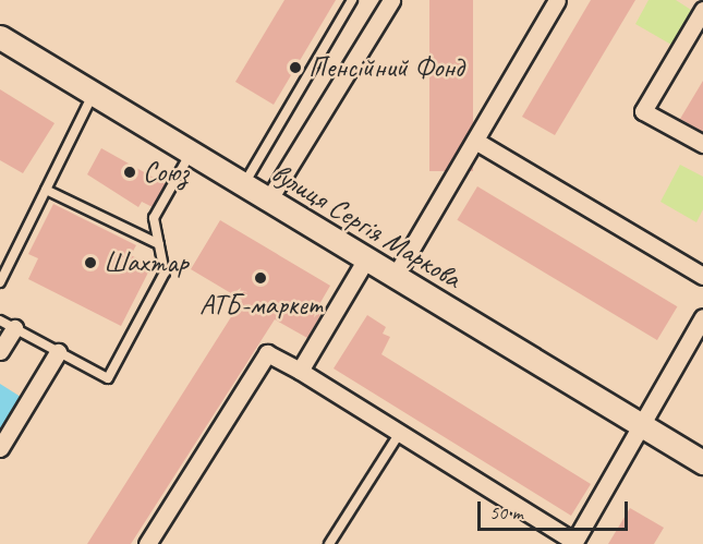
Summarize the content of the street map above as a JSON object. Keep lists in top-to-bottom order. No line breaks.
{"streets":{"street":["вулиця Сергія Маркова"]},"places":["Пенсійний Фонд","Союз","Шахтар","АТБ-маркет"],"scale_bar":"50 m"}
